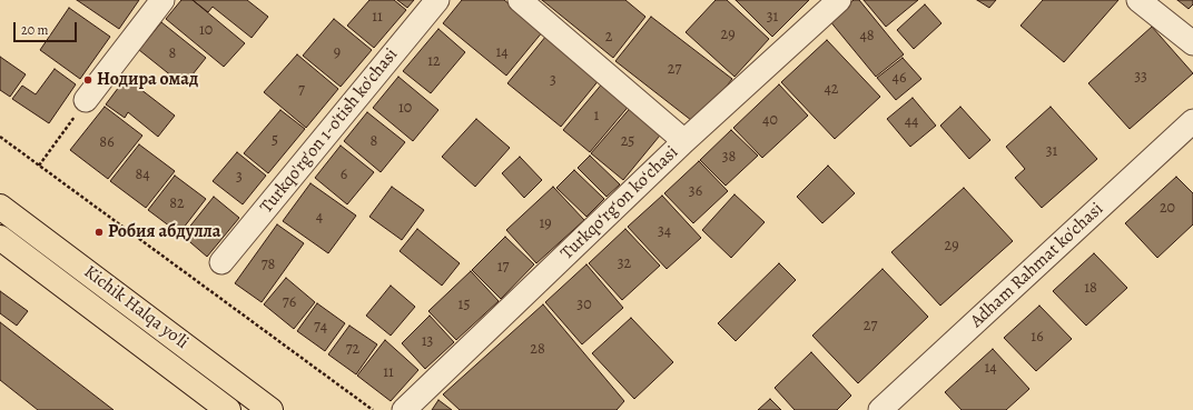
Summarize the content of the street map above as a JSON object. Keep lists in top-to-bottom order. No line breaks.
{"streets":{"highway":["Kichik Halqa yo'li"],"street":["Turkqo'rg'on 1-o'tish ko'chasi","Turkqoʻrgʻon koʻchasi","Adham Rahmat ko'chasi"]},"places":["Нодира омад","Робия абдулла"],"house_numbers":["11","31","10","29","48","2","9","14","8","12","27","33","46","3","42","7","10","1","40","44","5","8","25","86","31","38","84","6","3","36","82","20","4","19","34","29","32","78","17","18","76","15","30","27","74","16","13","72","28","14","11"],"scale_bar":"20 m"}
